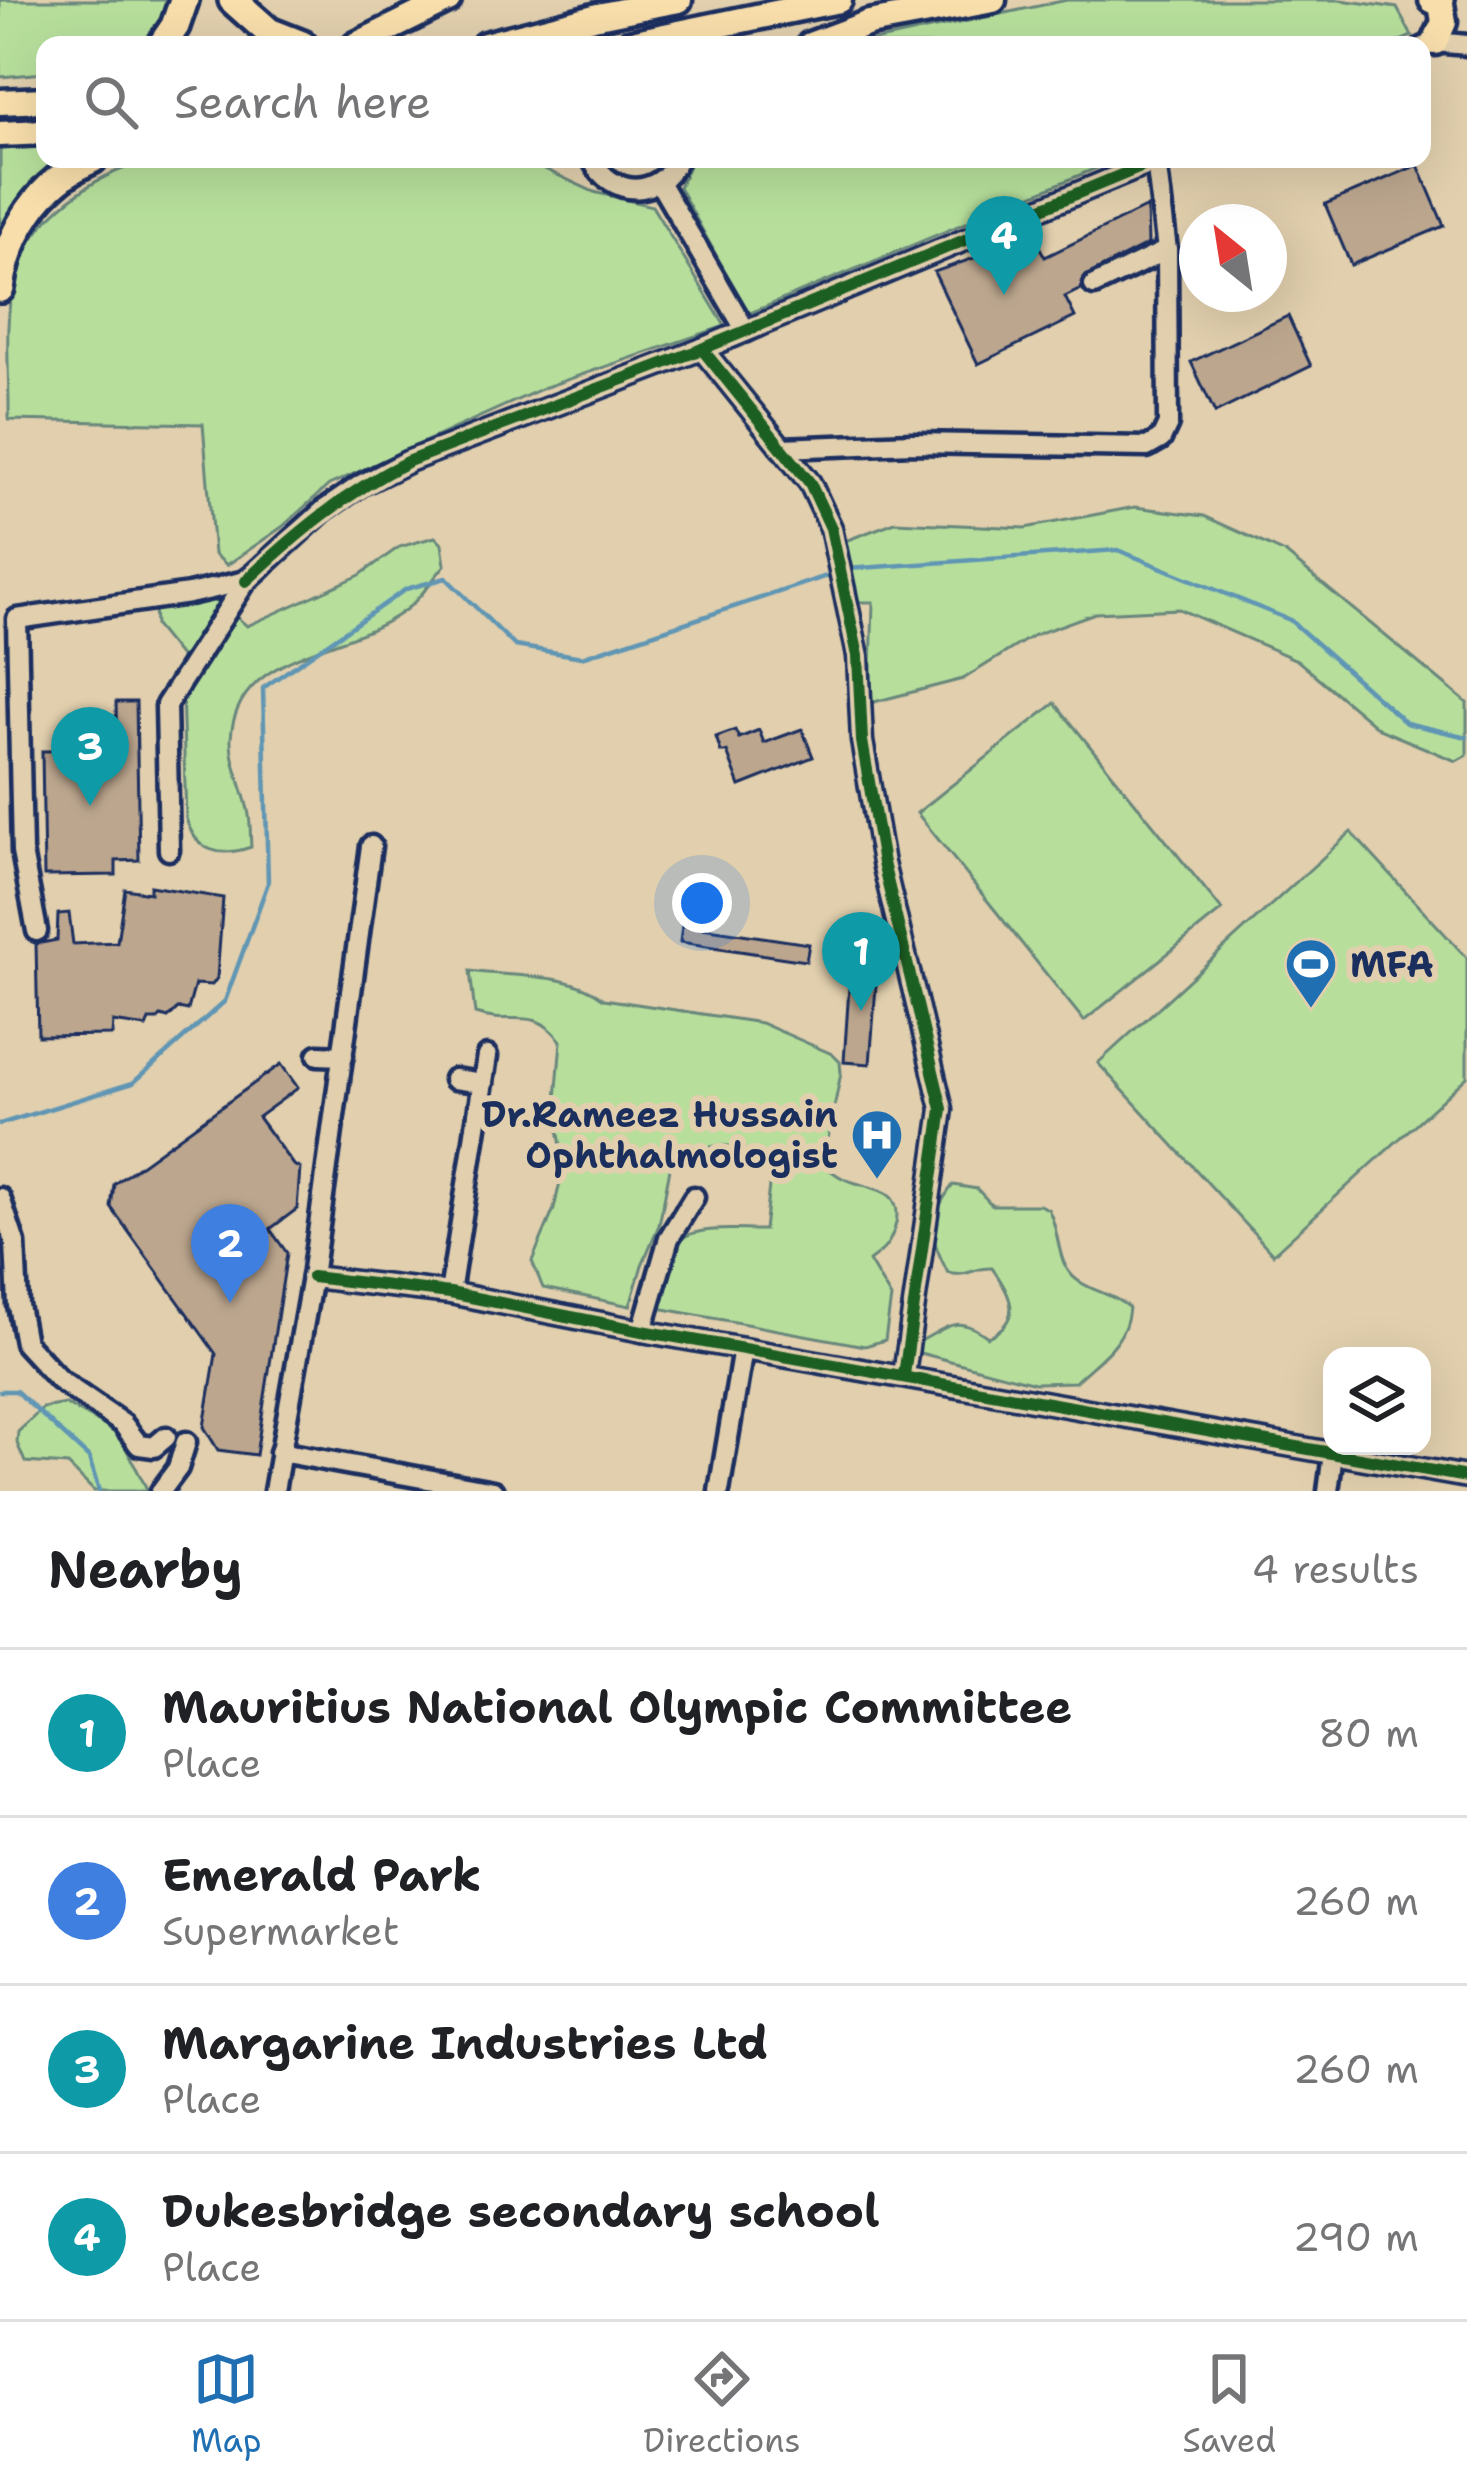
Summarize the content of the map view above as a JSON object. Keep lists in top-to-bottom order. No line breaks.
{"places":{"sports":["MFA"],"hospital":["Dr.Rameez Hussain Ophthalmologist"]},"north":"top left","page":{"search":"Search here","pins":["4","3","1","2"],"heading":["Nearby","4 results"],"list":[{"mark":"1","name":"Mauritius National Olympic Committee","note":"Place","value":"80 m"},{"mark":"2","name":"Emerald Park","note":"Supermarket","value":"260 m"},{"mark":"3","name":"Margarine Industries Ltd","note":"Place","value":"260 m"},{"mark":"4","name":"Dukesbridge secondary school","note":"Place","value":"290 m"}],"nav":["Map","Directions","Saved"]}}
